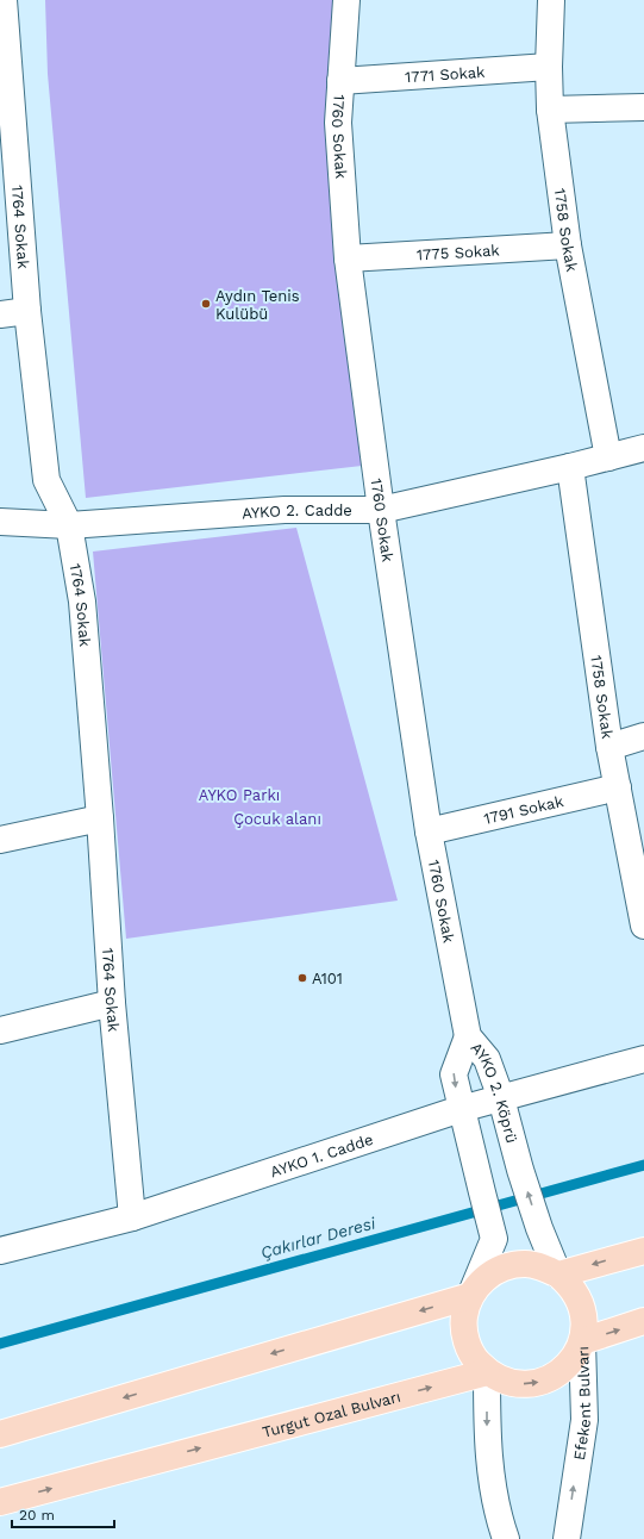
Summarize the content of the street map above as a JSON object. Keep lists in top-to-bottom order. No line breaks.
{"streets":{"main road":["Efekent Bulvarı","Turgut Ozal Bulvarı"],"street":["1771 Sokak","1760 Sokak","1764 Sokak","1758 Sokak","1775 Sokak","AYKO 2. Cadde","1791 Sokak","AYKO 2. Köprü","AYKO 1. Cadde"]},"crossings":[["1771 Sokak","1760 Sokak"],["1771 Sokak","1758 Sokak"],["1760 Sokak","1775 Sokak"],["1760 Sokak","AYKO 2. Cadde"],["1760 Sokak","1791 Sokak"],["1760 Sokak","AYKO 2. Köprü"],["1764 Sokak","AYKO 2. Cadde"],["1764 Sokak","AYKO 1. Cadde"],["1758 Sokak","1775 Sokak"],["1758 Sokak","AYKO 2. Cadde"],["1758 Sokak","1791 Sokak"],["AYKO 2. Köprü","AYKO 1. Cadde"],["AYKO 2. Köprü","Efekent Bulvarı"],["AYKO 2. Köprü","Turgut Ozal Bulvarı"],["Efekent Bulvarı","Turgut Ozal Bulvarı"]],"one_way":["Efekent Bulvarı"],"water":["Çakırlar Deresi"],"parks":["AYKO Parkı","Çocuk alanı"],"places":["Aydın Tenis Kulübü","A101"],"scale_bar":"20 m"}
